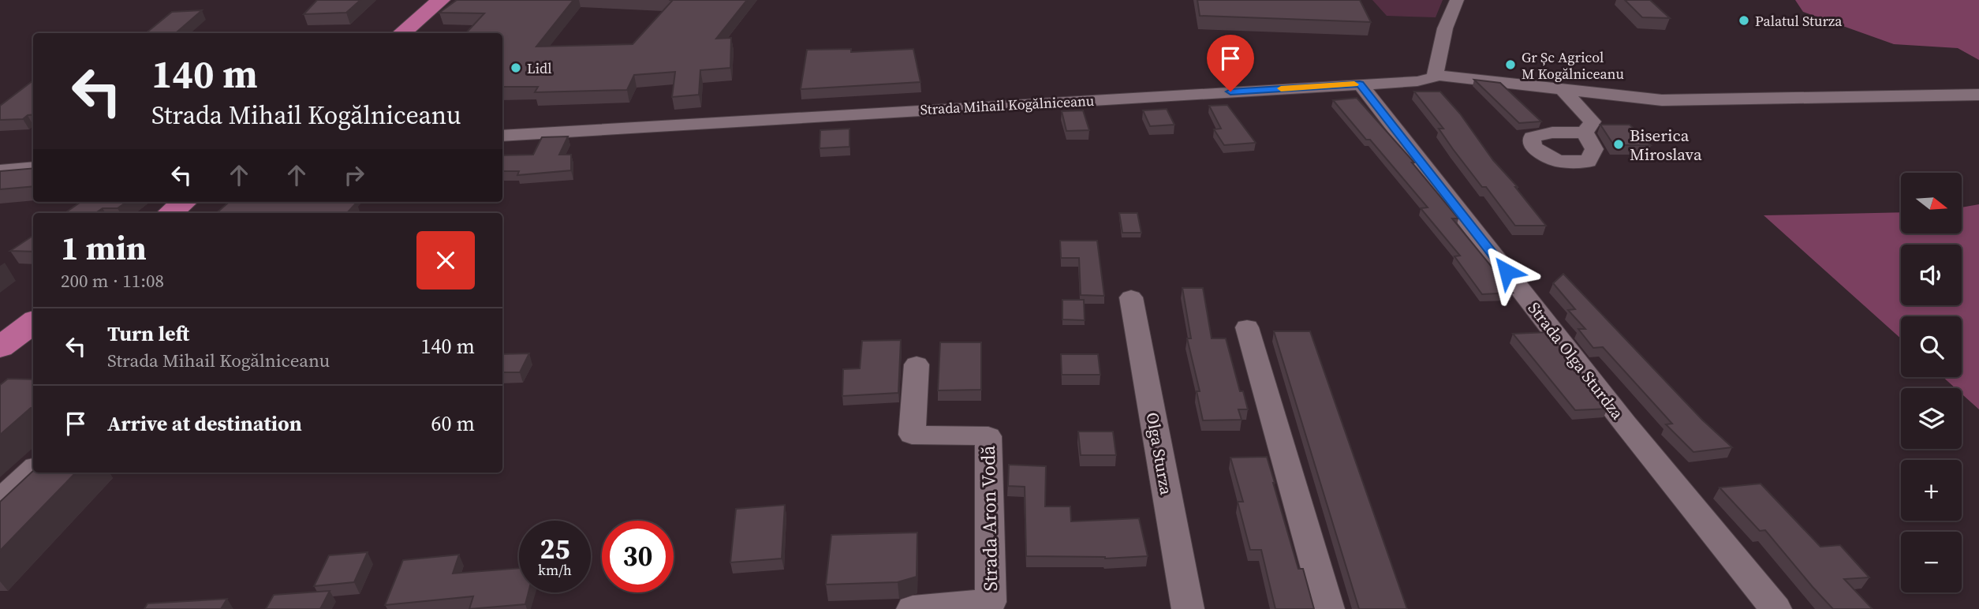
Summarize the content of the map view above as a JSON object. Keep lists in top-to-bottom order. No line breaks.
{"streets":{"street":["Strada Mihail Kogălniceanu","Strada Olga Sturdza","Olga Sturza","Strada Aron Vodă"]},"crossings":[["Strada Mihail Kogălniceanu","Strada Olga Sturdza"]],"places":["Palatul Sturza","Gr Șc Agricol M Kogălniceanu","Lidl","Biserica Miroslava"],"north":"right","page":{"turn":["140 m","Strada Mihail Kogălniceanu"],"map_buttons":["+","−"],"heading":["1 min","200 m · 11:08"],"list":[{"name":"Turn left","note":"Strada Mihail Kogălniceanu","value":"140 m"},{"name":"Arrive at destination","value":"60 m"}],"speed":"25 km/h","limit":"30"}}
